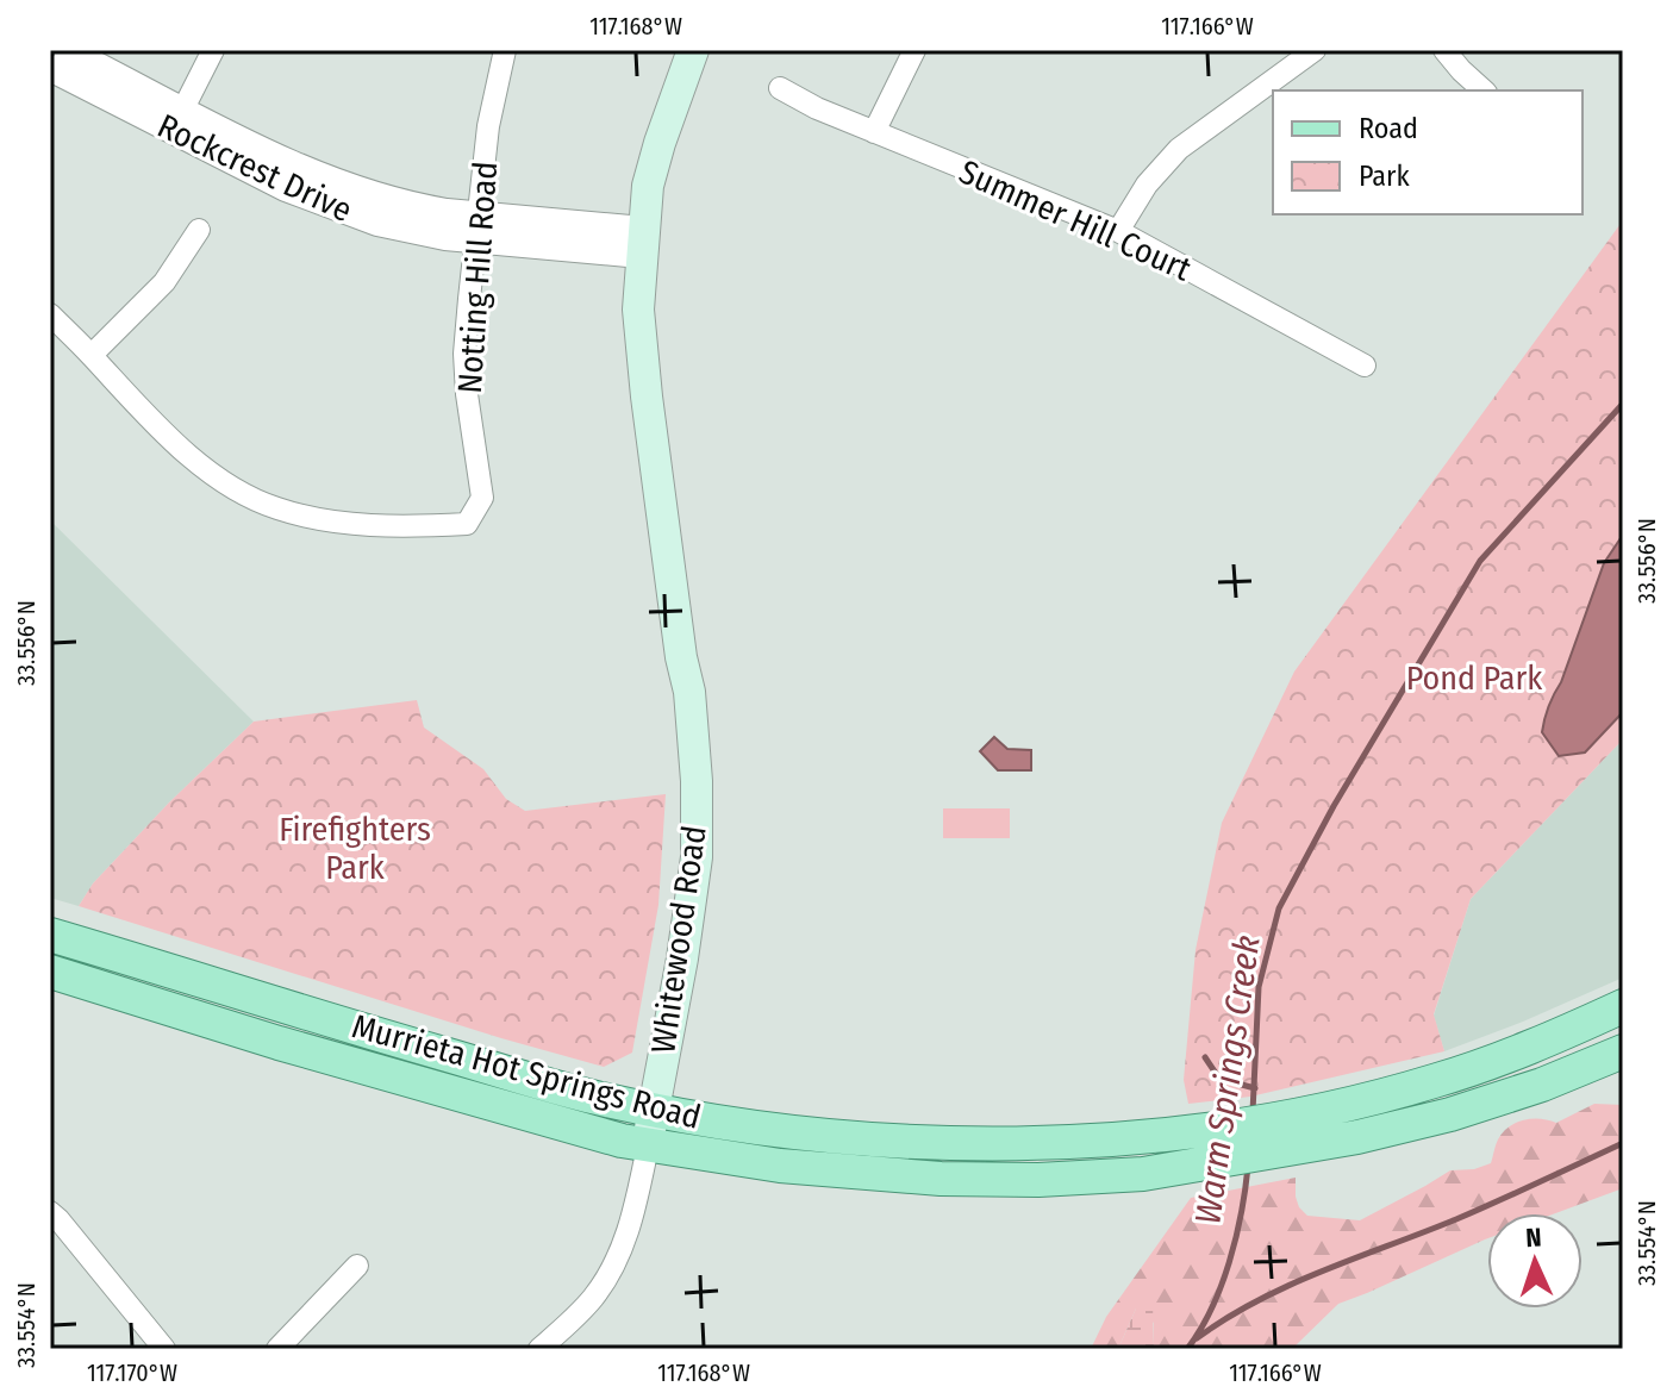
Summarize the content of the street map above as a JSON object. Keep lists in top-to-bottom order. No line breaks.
{"streets":{"main road":["Whitewood Road","Murrieta Hot Springs Road"],"street":["Rockcrest Drive","Summer Hill Court","Notting Hill Road"]},"crossings":[["Rockcrest Drive","Notting Hill Road"],["Rockcrest Drive","Whitewood Road"],["Whitewood Road","Murrieta Hot Springs Road"]],"water":["Warm Springs Creek"],"parks":["Pond Park","Firefighters Park"],"legend":["Road","Park"],"north":"top","coordinates":["117.168°W","117.166°W","33.556°N","33.554°N","117.170°W"]}
